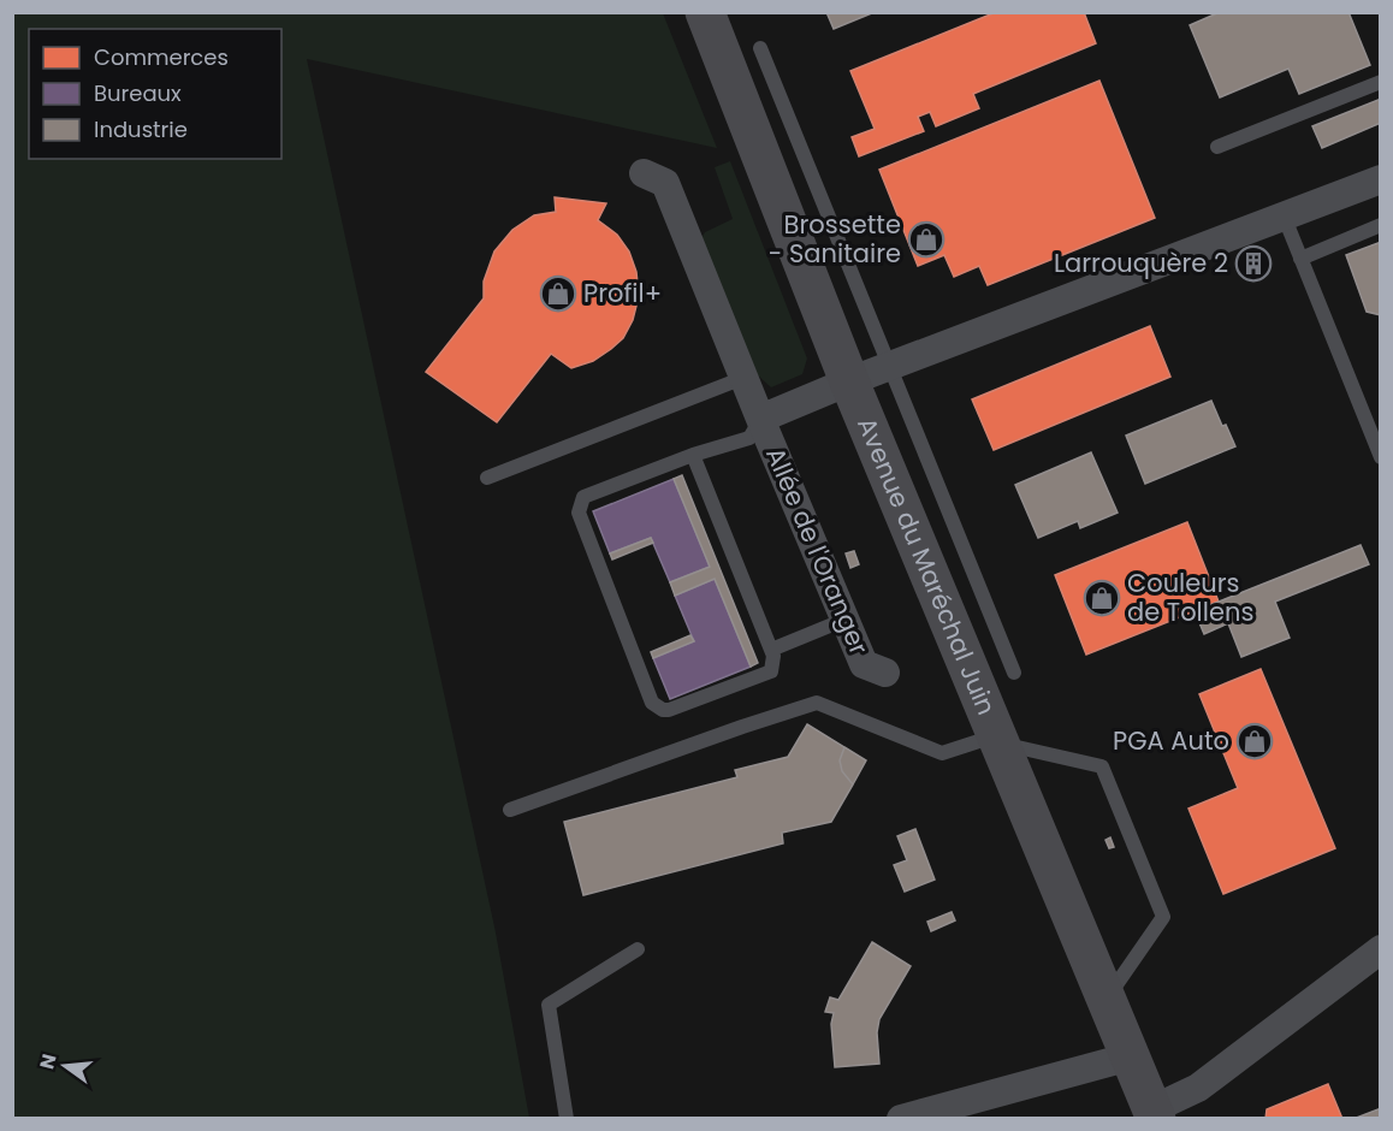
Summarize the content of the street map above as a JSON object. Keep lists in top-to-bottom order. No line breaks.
{"streets":{"main road":["Avenue du Maréchal Juin"],"street":["Allée de l'Oranger"]},"crossings":[["Allée de l'Oranger","Avenue du Maréchal Juin"]],"places":{"shop":["Brossette - Sanitaire","Profil+","Couleurs de Tollens","PGA Auto"],"building":["Larrouquère 2"]},"legend":["Commerces","Bureaux","Industrie"],"north":"left"}
